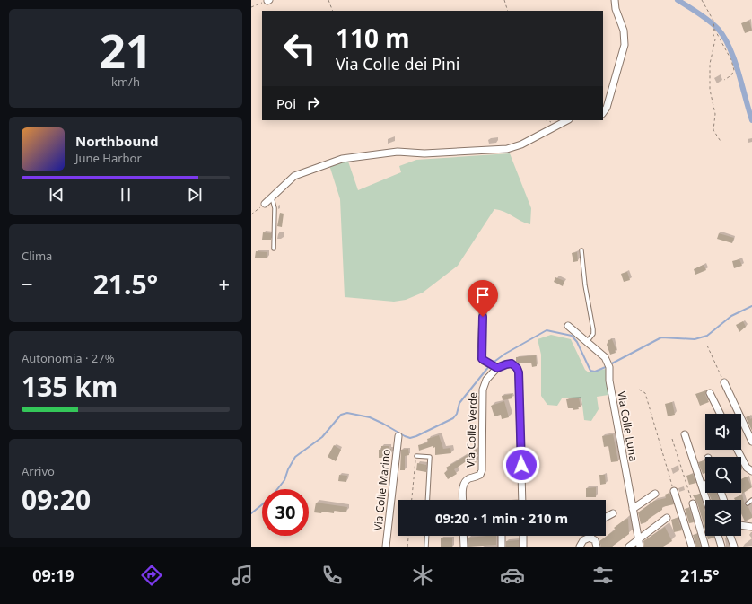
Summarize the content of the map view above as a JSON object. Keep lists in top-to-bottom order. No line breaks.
{"streets":{"street":["Via Colle Luna","Via Colle Verde","Via Colle Marino"]},"page":{"tile":[["21","km/h"],"Clima",["Autonomia · 27%","135 km"],["Arrivo","09:20"]],"turn":["110 m","Via Colle dei Pini"],"then":"Poi","song":["Northbound","June Harbor"],"heat":["−","21.5°","+"],"limit":"30","trip":"09:20 · 1 min · 210 m","tabs":["09:19","21.5°"]}}
